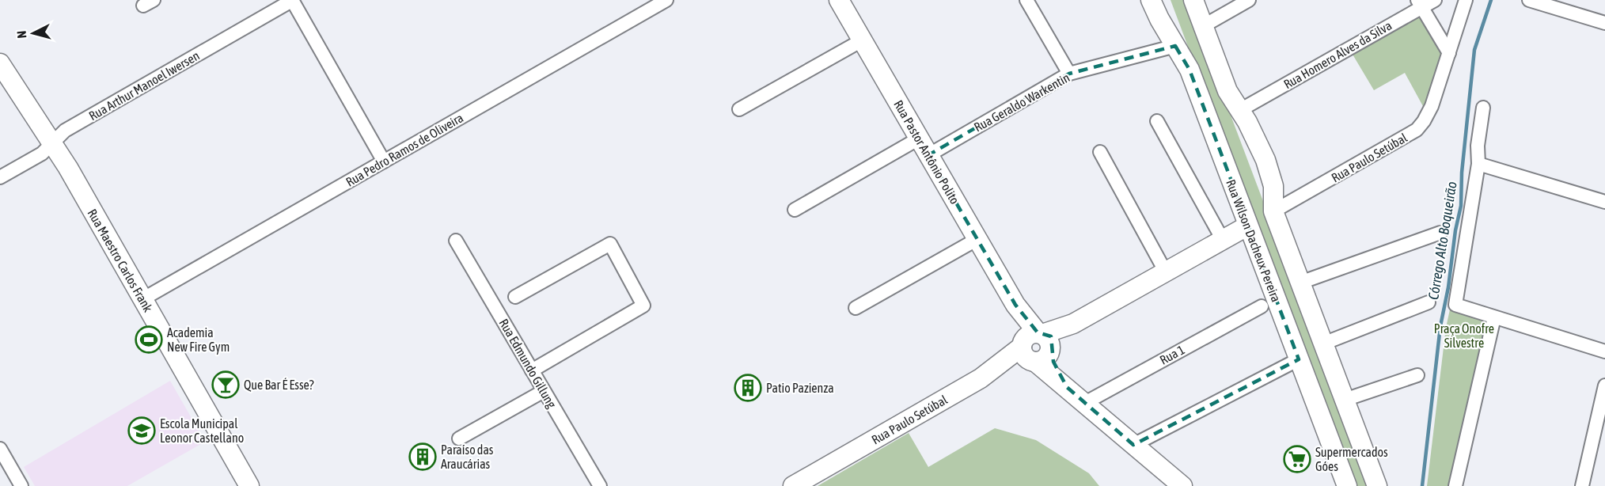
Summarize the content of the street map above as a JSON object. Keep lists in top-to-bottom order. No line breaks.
{"streets":{"main road":["Rua Pastor Antônio Polito","Rua Paulo Setúbal","Rua Wilson Dacheux Pereira","Rua Maestro Carlos Frank"],"street":["Rua Homero Alves da Silva","Rua Arthur Manoel Iwersen","Rua Geraldo Warkentin","Rua Pedro Ramos de Oliveira","Rua 1","Rua Edmundo Gillung"]},"crossings":[["Rua Arthur Manoel Iwersen","Rua Maestro Carlos Frank"],["Rua Geraldo Warkentin","Rua Pastor Antônio Polito"],["Rua Geraldo Warkentin","Rua Wilson Dacheux Pereira"],["Rua Pedro Ramos de Oliveira","Rua Maestro Carlos Frank"],["Rua Pastor Antônio Polito","Rua Paulo Setúbal"],["Rua Pastor Antônio Polito","Rua 1"],["Rua Paulo Setúbal","Rua Wilson Dacheux Pereira"]],"water":["Córrego Alto Boqueirão"],"parks":["Praça Onofre Silvestre"],"places":{"sports":["Academia New Fire Gym"],"bar":["Que Bar É Esse?"],"building":["Patio Pazienza","Paraíso das Araucárias"],"school or university":["Escola Municipal Leonor Castellano"],"supermarket":["Supermercados Góes"]},"north":"left"}
